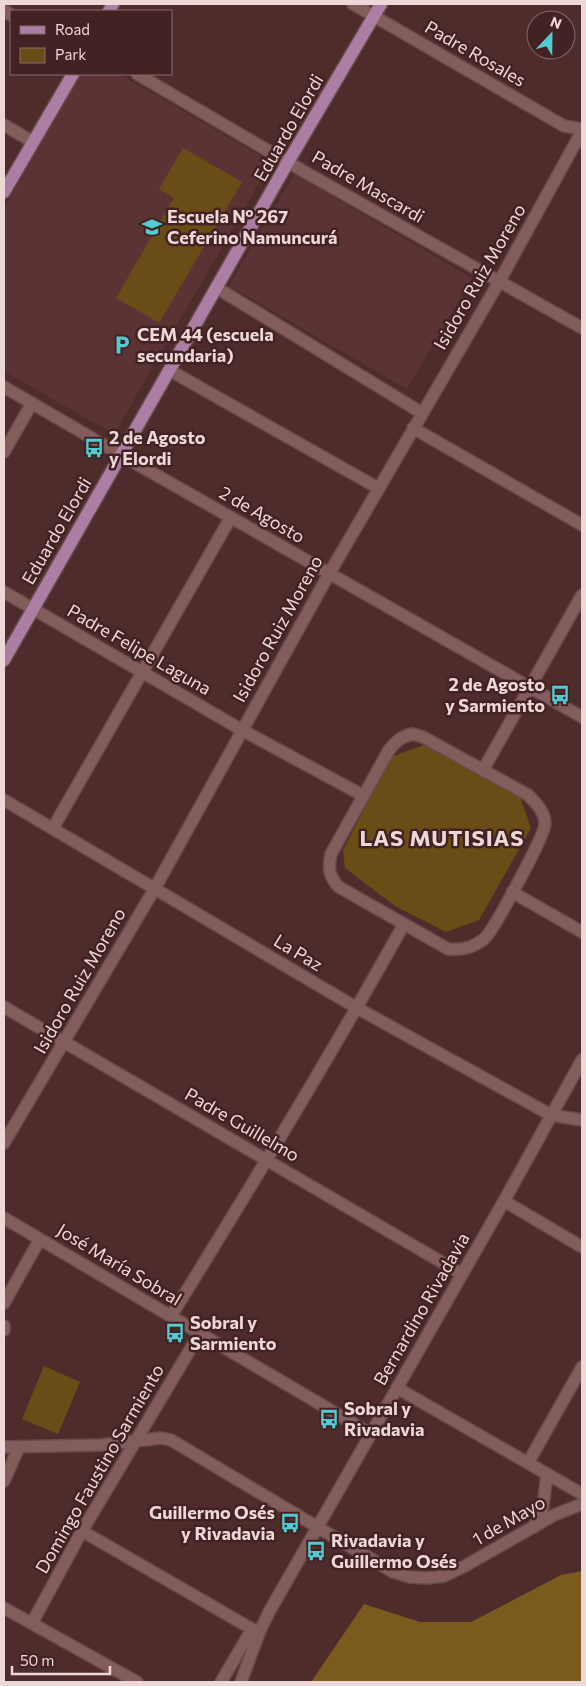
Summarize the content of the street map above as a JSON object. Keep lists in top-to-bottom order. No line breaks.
{"streets":{"main road":["Eduardo Elordi"],"street":["Padre Rosales","Padre Mascardi","Isidoro Ruiz Moreno","2 de Agosto","Padre Felipe Laguna","La Paz","Padre Guillelmo","José María Sobral","Bernardino Rivadavia","Domingo Faustino Sarmiento","1 de Mayo"]},"crossings":[["Padre Rosales","Eduardo Elordi"],["Padre Rosales","Isidoro Ruiz Moreno"],["Eduardo Elordi","Padre Mascardi"],["Eduardo Elordi","2 de Agosto"],["Eduardo Elordi","Padre Felipe Laguna"],["Padre Mascardi","Isidoro Ruiz Moreno"],["Isidoro Ruiz Moreno","2 de Agosto"],["Isidoro Ruiz Moreno","Padre Felipe Laguna"],["Isidoro Ruiz Moreno","La Paz"],["Isidoro Ruiz Moreno","Padre Guillelmo"],["La Paz","Bernardino Rivadavia"],["Padre Guillelmo","Bernardino Rivadavia"],["José María Sobral","Bernardino Rivadavia"],["José María Sobral","Domingo Faustino Sarmiento"],["Bernardino Rivadavia","1 de Mayo"],["Domingo Faustino Sarmiento","1 de Mayo"]],"districts":["LAS MUTISIAS"],"places":{"school or university":["Escuela Nº 267 Ceferino Namuncurá"],"parking":["CEM 44 (escuela secundaria)"],"bus stop":["2 de Agosto y Elordi","2 de Agosto y Sarmiento","Sobral y Sarmiento","Sobral y Rivadavia","Guillermo Osés y Rivadavia","Rivadavia y Guillermo Osés"]},"legend":["Road","Park"],"scale_bar":"50 m","north":"top"}
